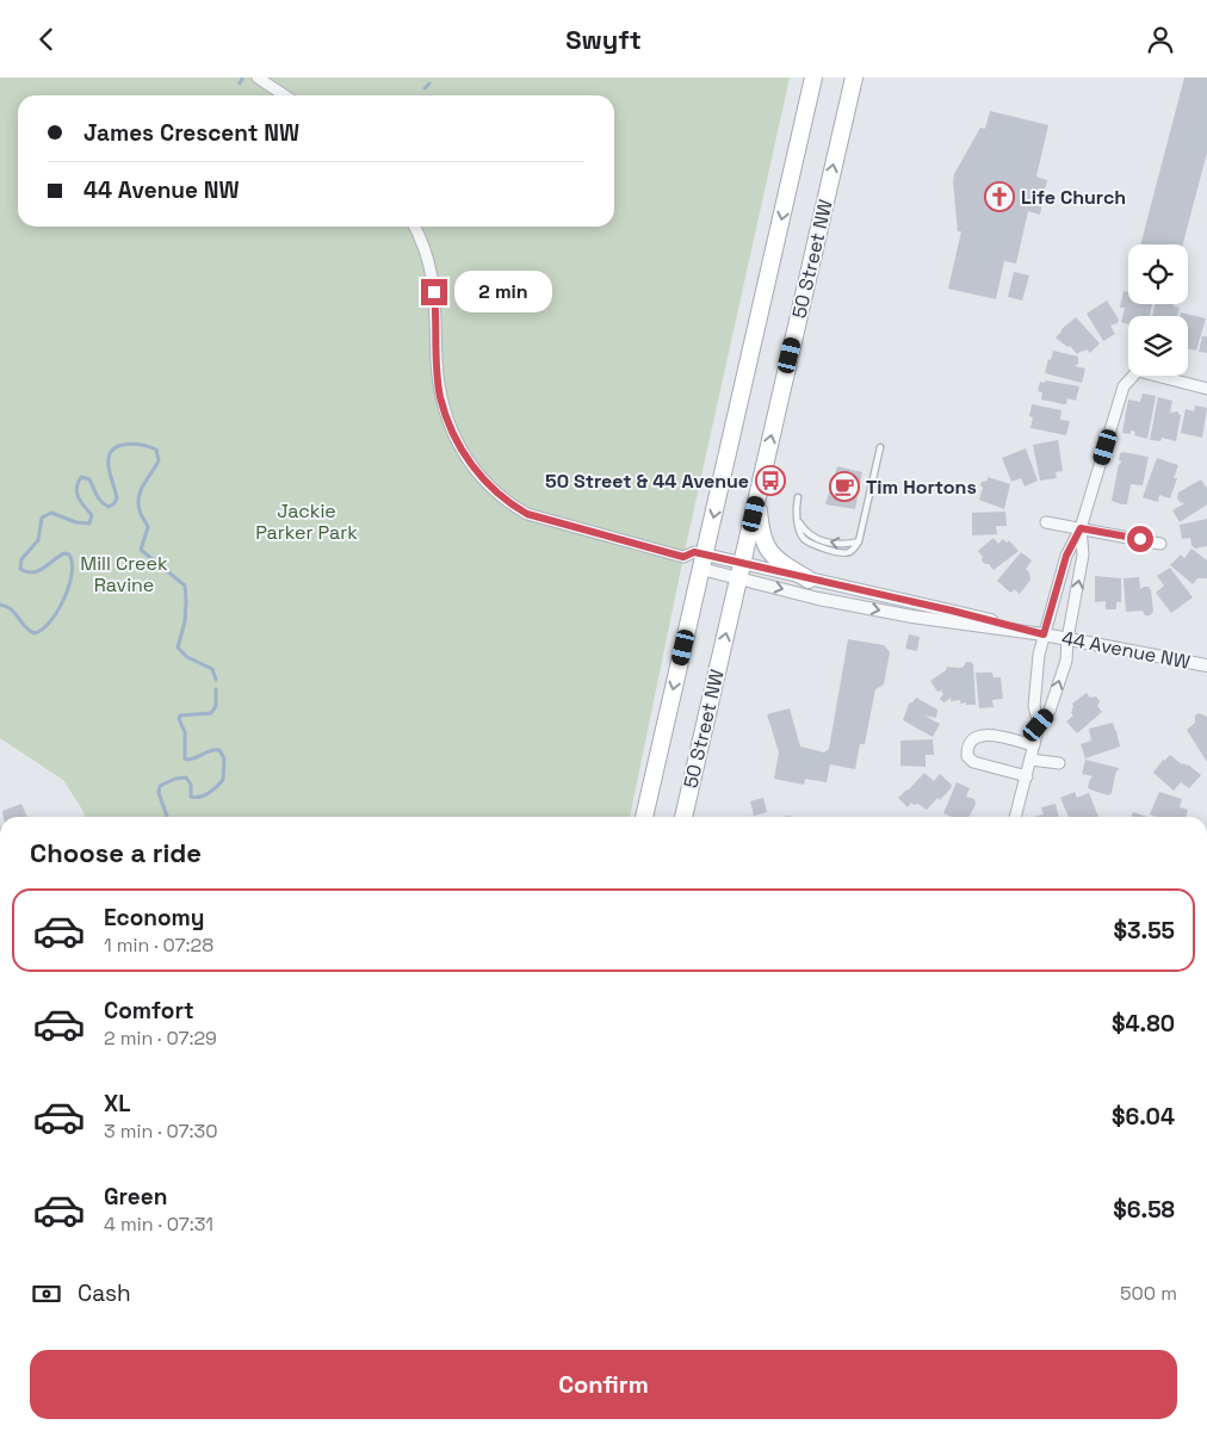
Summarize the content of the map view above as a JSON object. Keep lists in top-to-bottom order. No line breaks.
{"streets":{"main road":["50 Street NW"],"street":["44 Avenue NW"]},"crossings":[["50 Street NW","44 Avenue NW"]],"parks":["Jackie Parker Park","Mill Creek Ravine"],"places":{"church":["Life Church"],"bus stop":["50 Street & 44 Avenue"],"cafe":["Tim Hortons"]},"page":{"header":"Swyft","banner":["James Crescent NW","44 Avenue NW"],"bubble":"2 min","heading":"Choose a ride","list":[{"name":"Economy","note":"1 min · 07:28","value":"$3.55"},{"name":"Comfort","note":"2 min · 07:29","value":"$4.80"},{"name":"XL","note":"3 min · 07:30","value":"$6.04"},{"name":"Green","note":"4 min · 07:31","value":"$6.58"}],"pay":["Cash","500 m"],"buttons":"Confirm"}}
